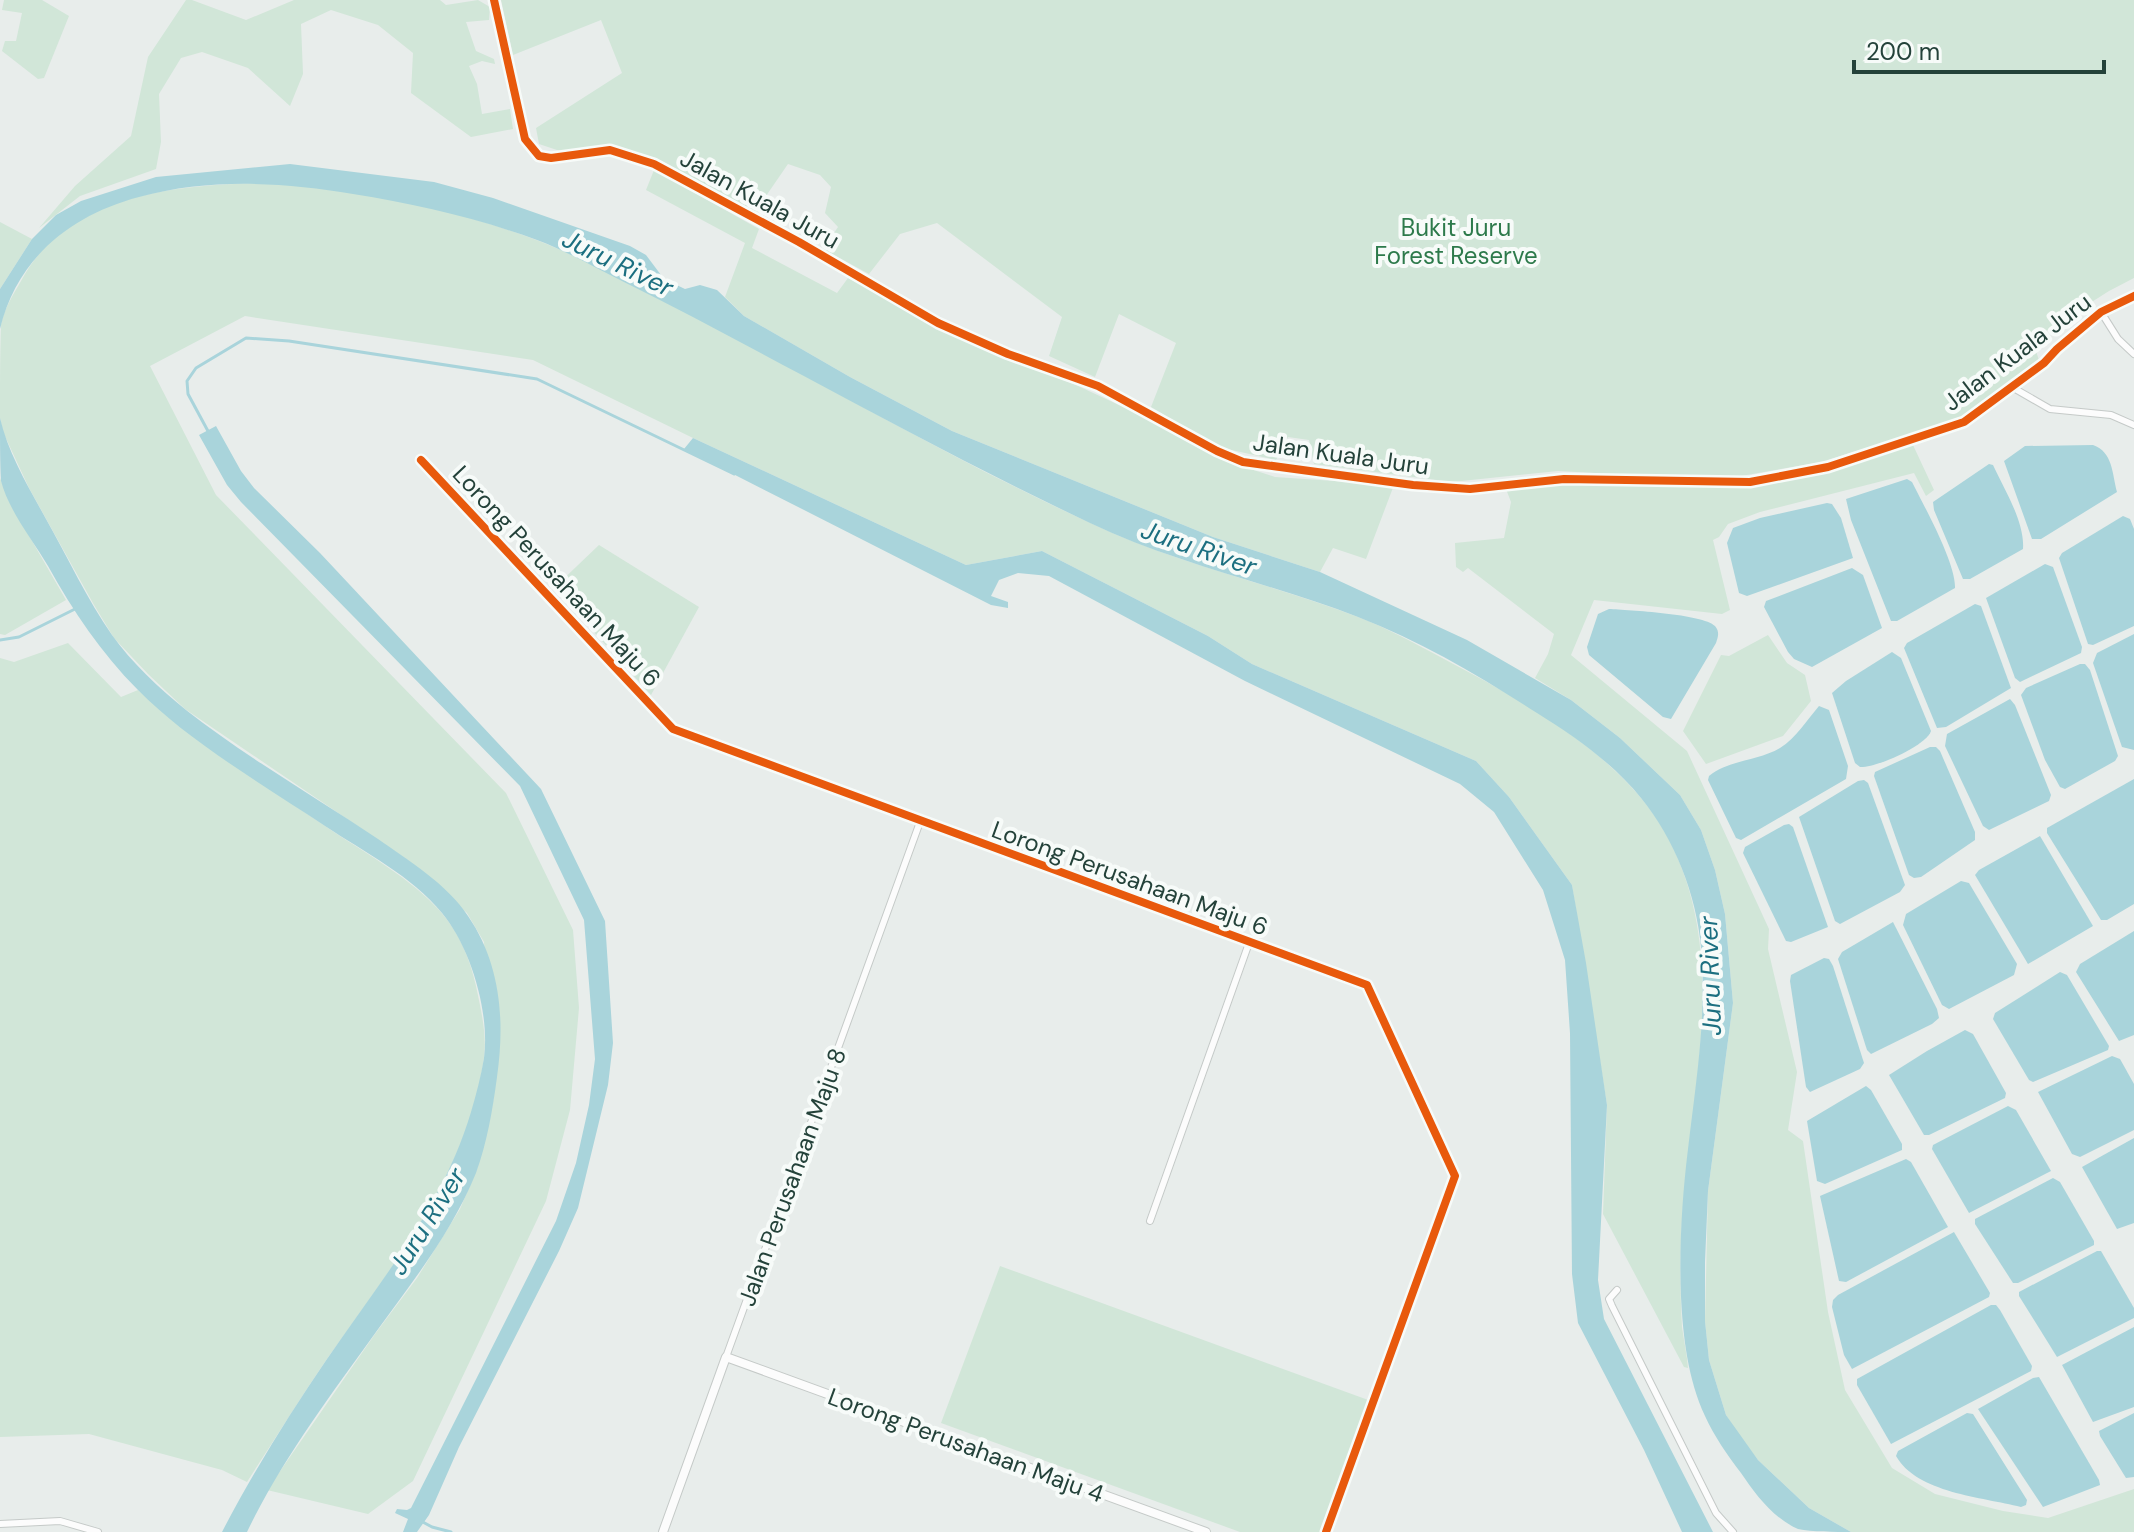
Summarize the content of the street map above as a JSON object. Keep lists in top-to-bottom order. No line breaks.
{"streets":{"street":["Jalan Kuala Juru","Lorong Perusahaan Maju 6","Jalan Perusahaan Maju 8","Lorong Perusahaan Maju 4"]},"crossings":[["Lorong Perusahaan Maju 6","Jalan Perusahaan Maju 8"],["Jalan Perusahaan Maju 8","Lorong Perusahaan Maju 4"]],"water":["Juru River"],"parks":["Bukit Juru Forest Reserve"],"scale_bar":"200 m"}
